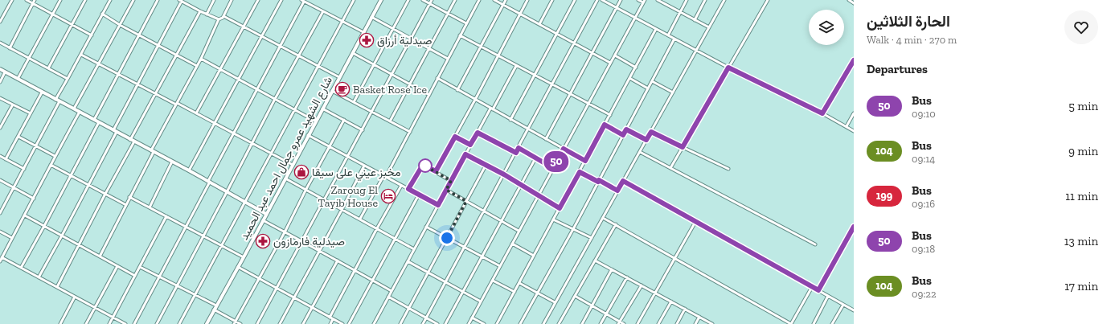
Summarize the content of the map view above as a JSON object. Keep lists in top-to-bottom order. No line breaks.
{"streets":{"street":["شارع الشهيد عمرو جمال احمد عبد الحميد"]},"places":{"pharmacy":["صيدلية أرزاق","صيدلية فارمازون"],"cafe":["Basket Rose Ice"],"shop":["مخبز عيني على سيقا"],"hotel":["Zaroug El Tayib House"]},"lines":["bus line 50"],"page":{"on_map":"50","heading":[["الحارة الثلاثين","Walk · 4 min · 270 m"],"Departures"],"list":[{"mark":"50","name":"Bus","note":"09:10","value":"5 min"},{"mark":"104","name":"Bus","note":"09:14","value":"9 min"},{"mark":"199","name":"Bus","note":"09:16","value":"11 min"},{"mark":"50","name":"Bus","note":"09:18","value":"13 min"},{"mark":"104","name":"Bus","note":"09:22","value":"17 min"}]}}
